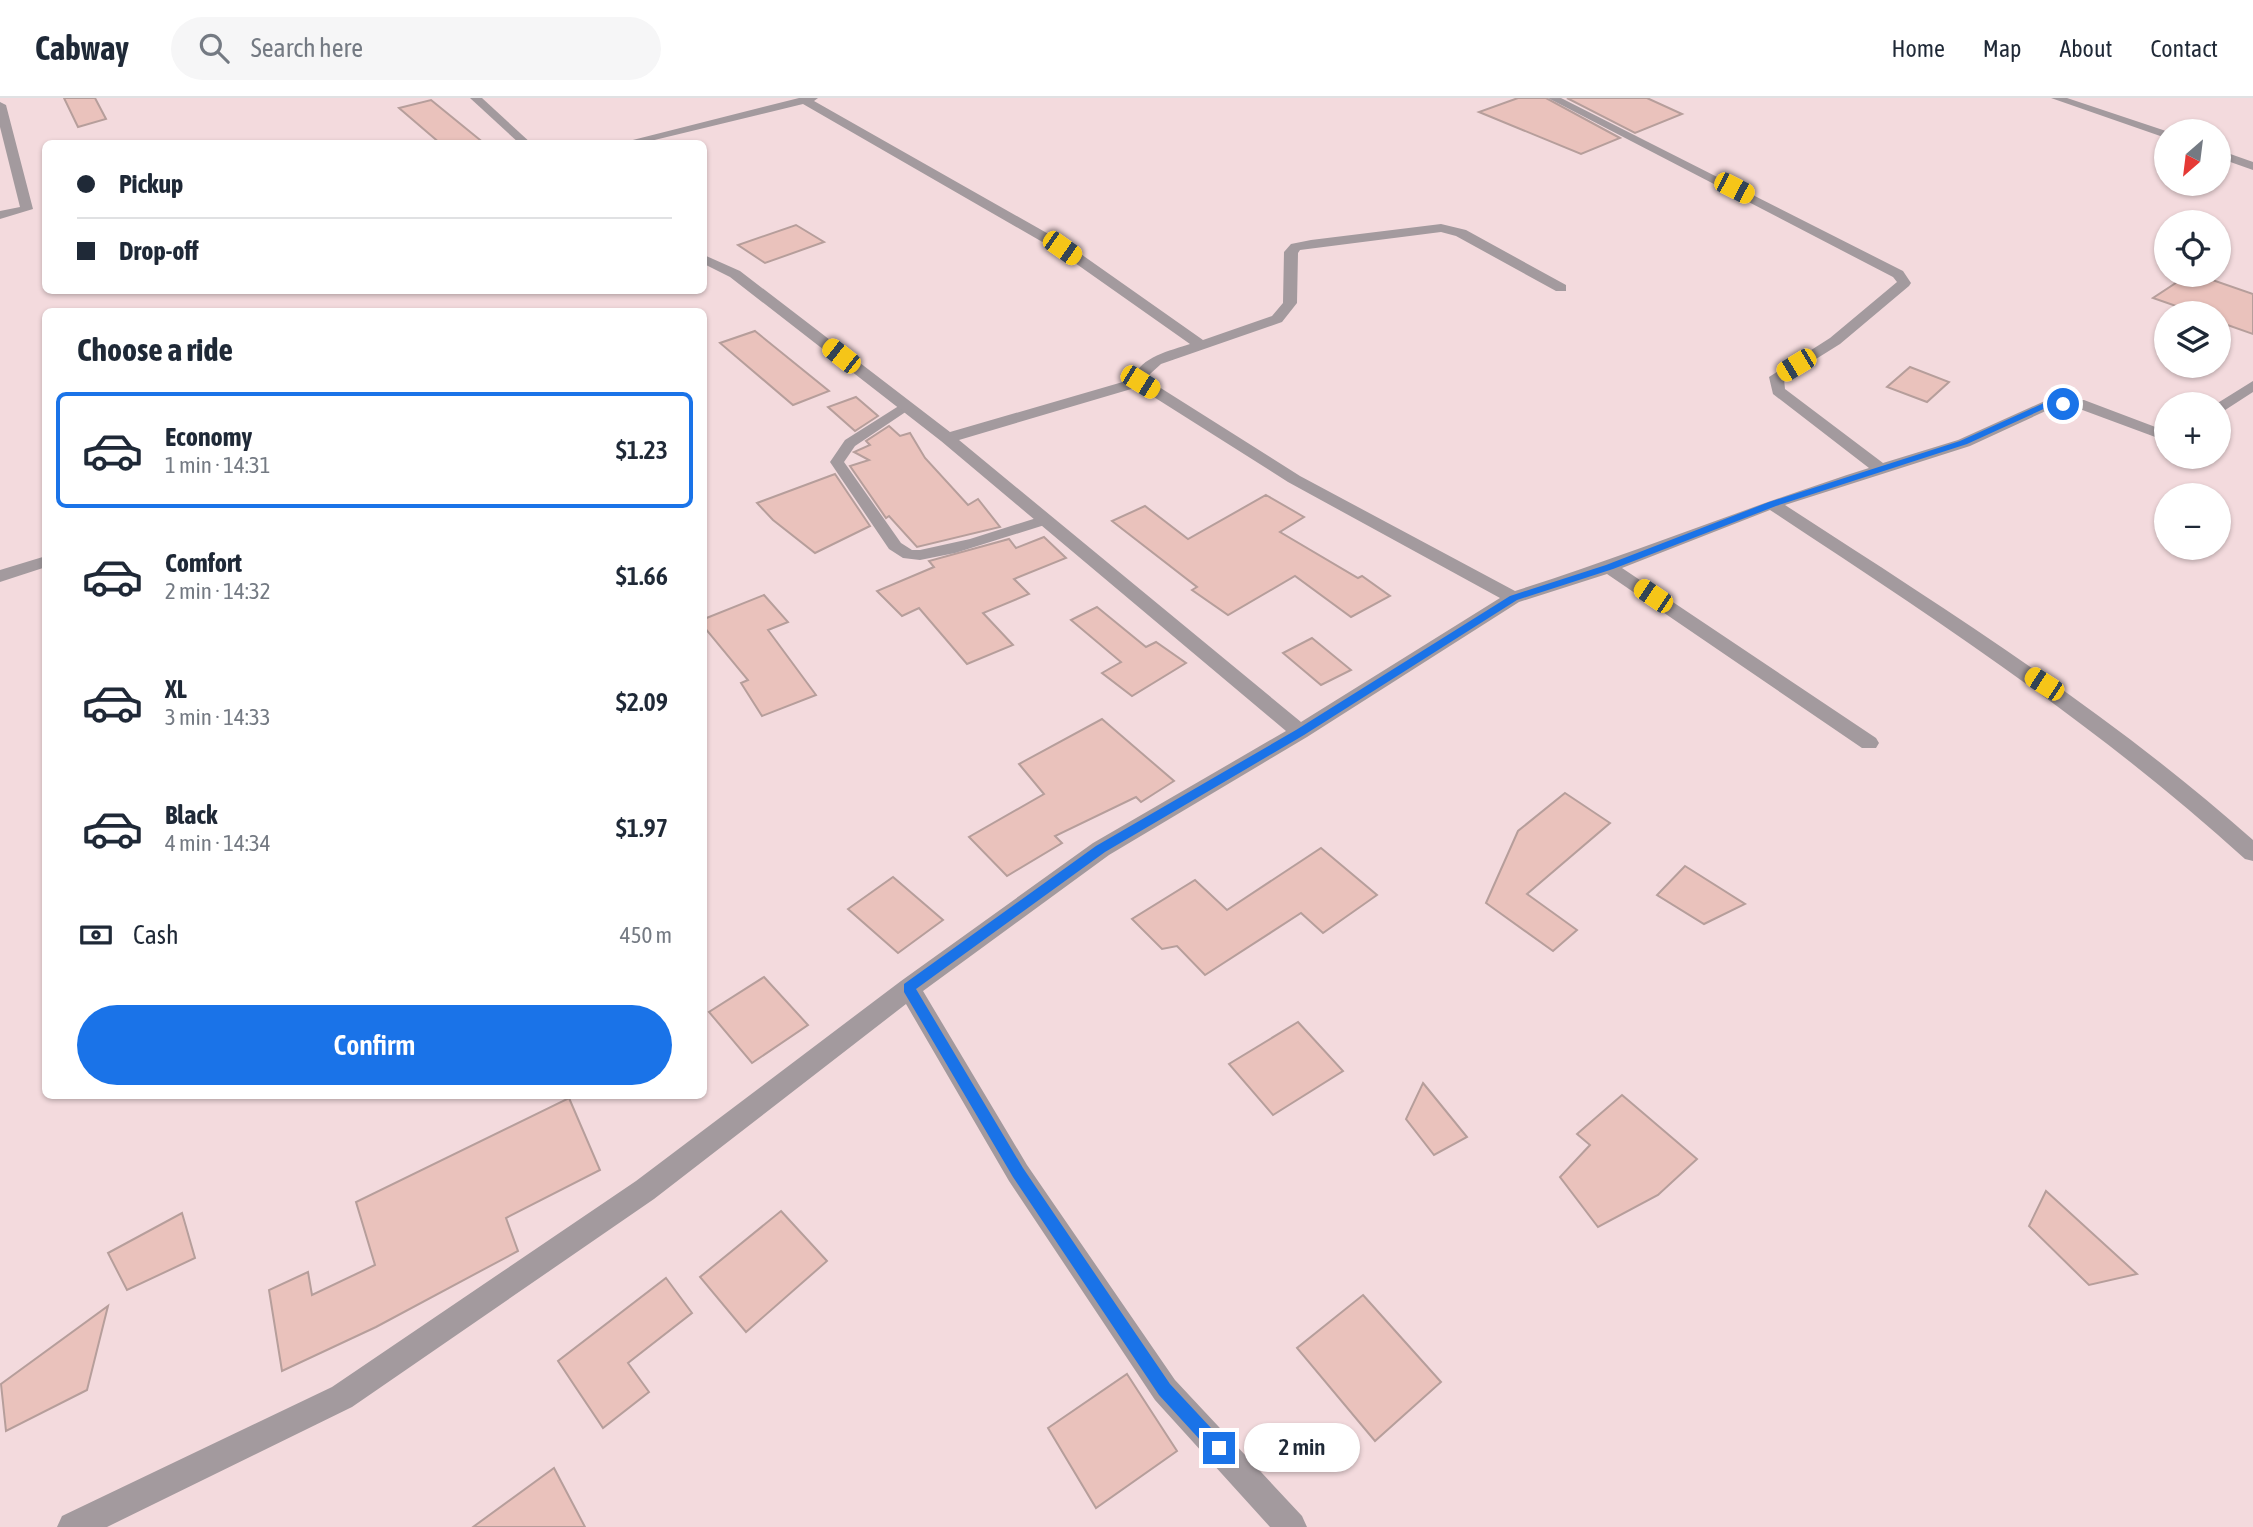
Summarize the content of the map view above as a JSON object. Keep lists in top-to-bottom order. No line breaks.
{"north":"bottom left","page":{"header":"Cabway","search":"Search here","nav":["Home","Map","About","Contact"],"map_buttons":["+","−"],"banner":["Pickup","Drop-off"],"heading":"Choose a ride","list":[{"name":"Economy","note":"1 min · 14:31","value":"$1.23"},{"name":"Comfort","note":"2 min · 14:32","value":"$1.66"},{"name":"XL","note":"3 min · 14:33","value":"$2.09"},{"name":"Black","note":"4 min · 14:34","value":"$1.97"}],"pay":["Cash","450 m"],"buttons":"Confirm","bubble":"2 min"}}
